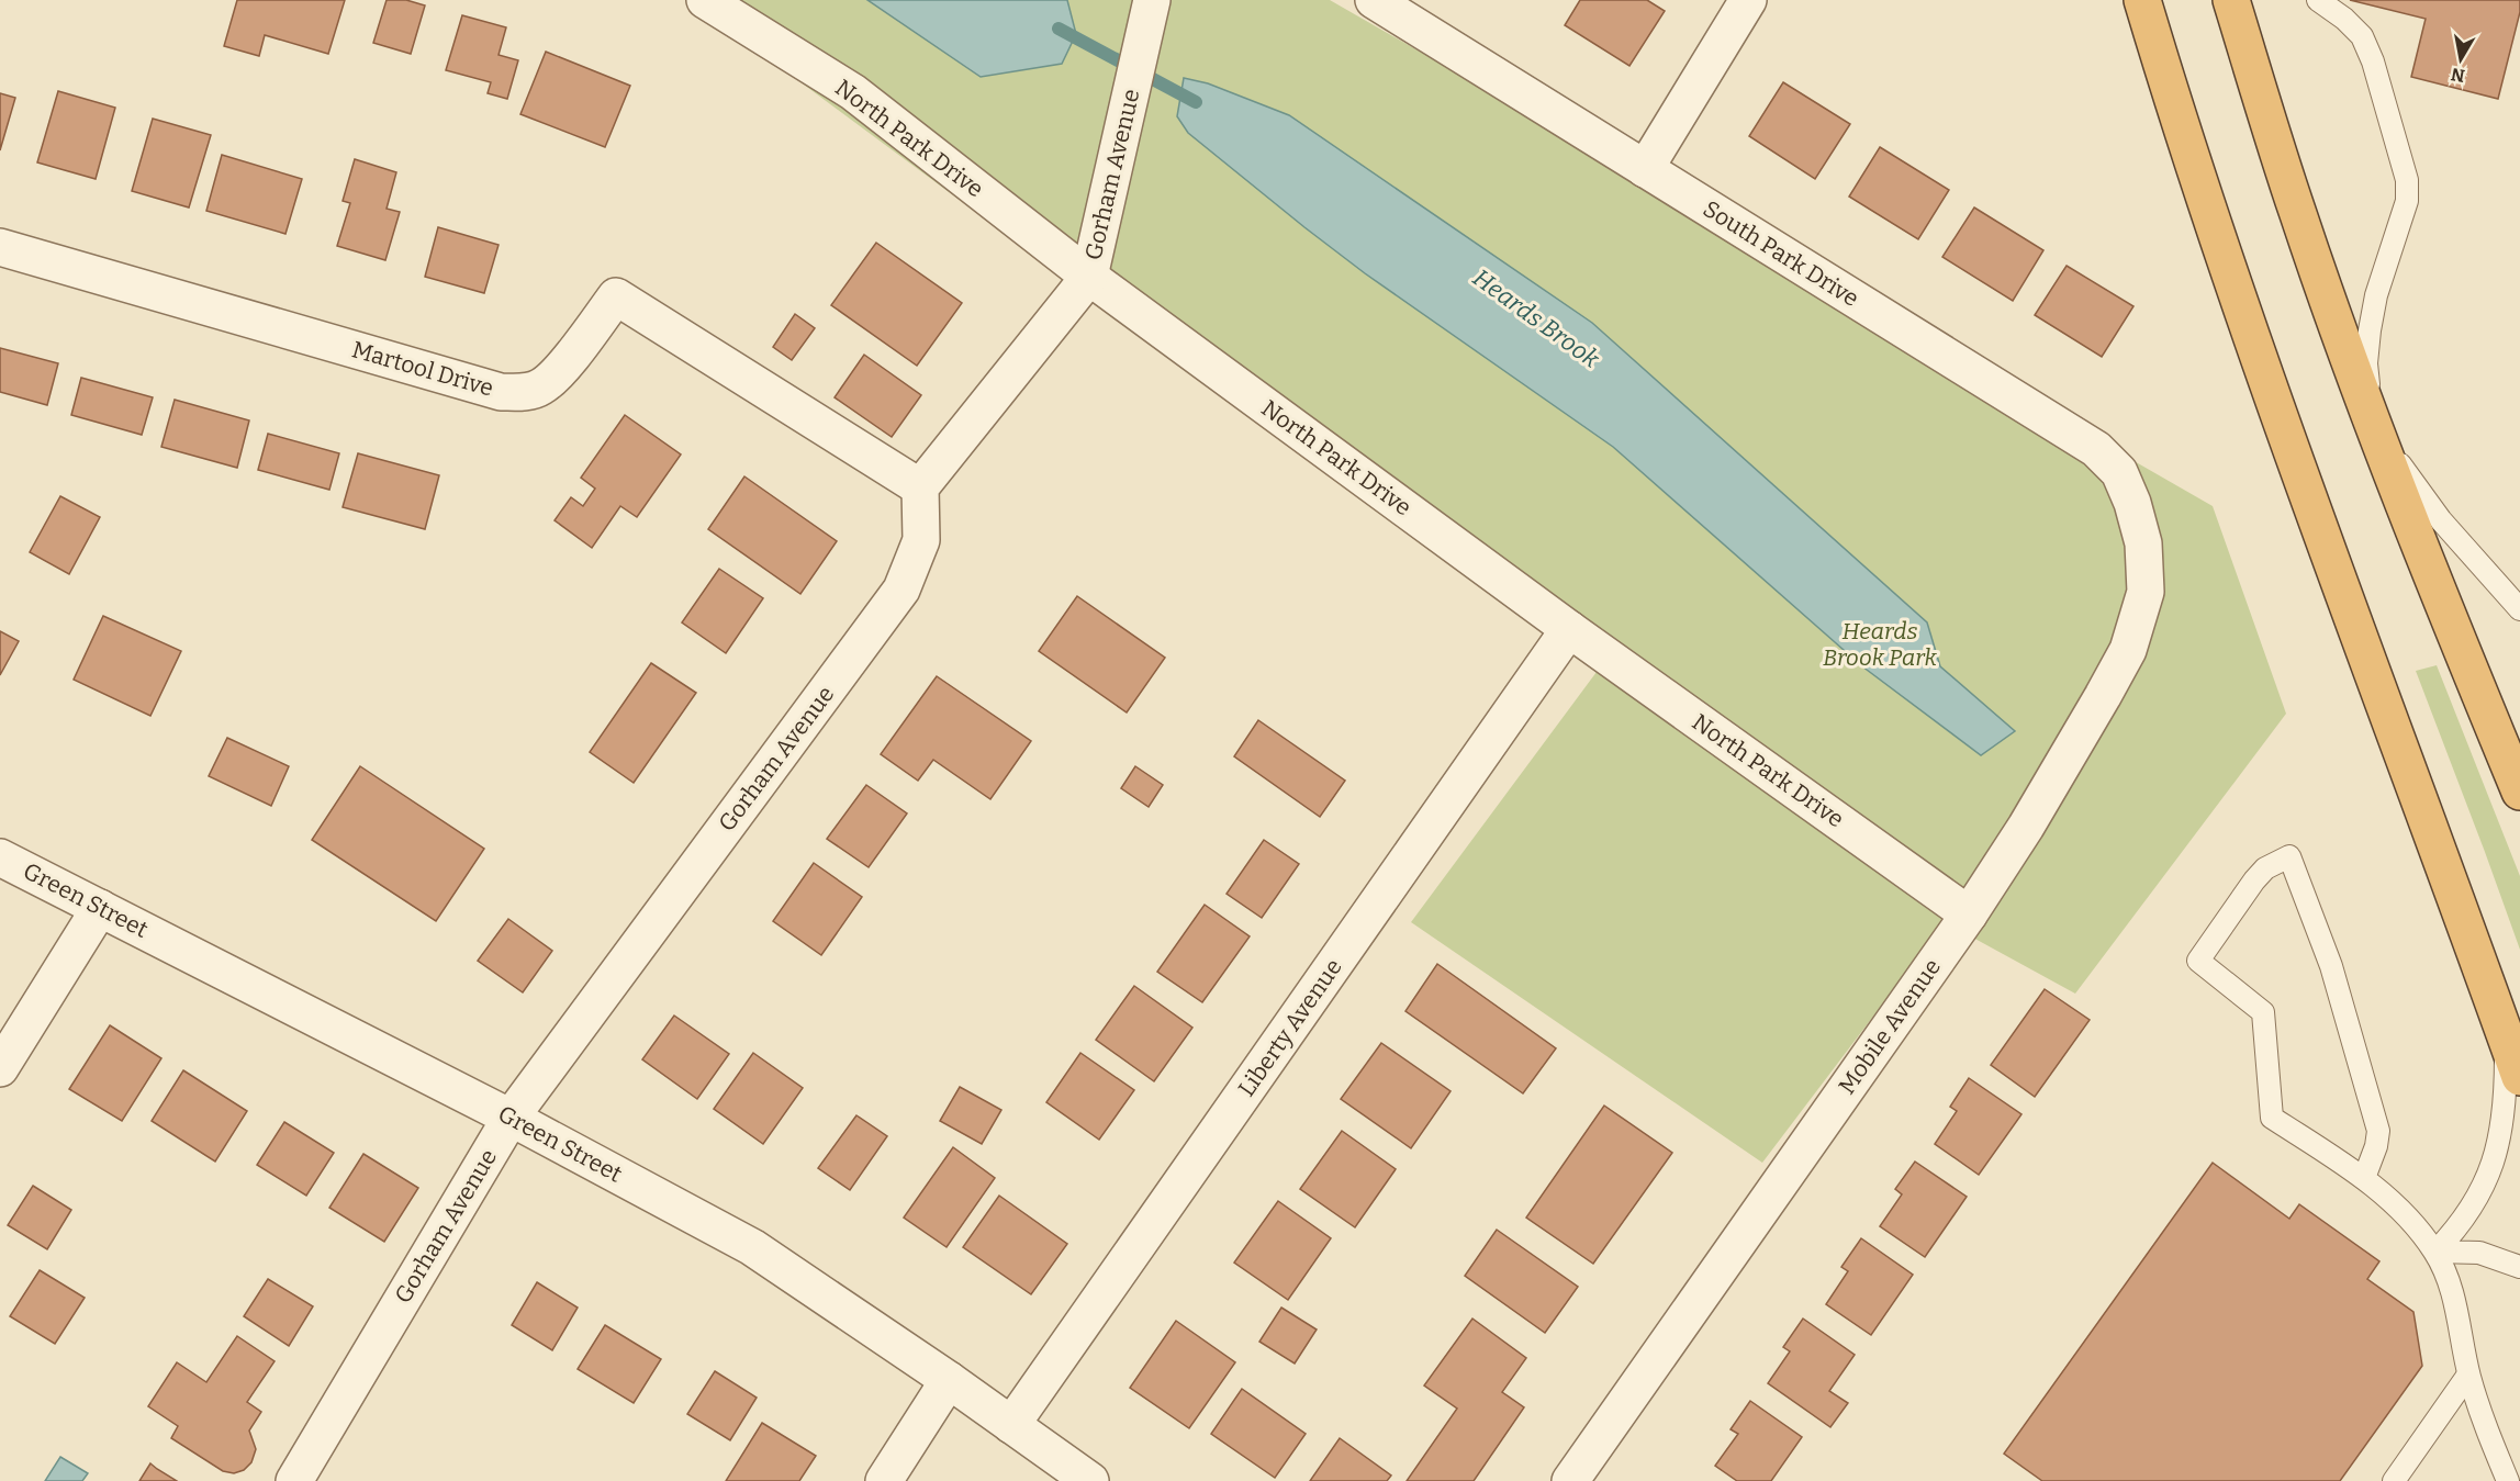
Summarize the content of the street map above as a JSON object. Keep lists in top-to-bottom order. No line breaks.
{"streets":{"street":["North Park Drive","Gorham Avenue","South Park Drive","Martool Drive","Green Street","Mobile Avenue","Liberty Avenue"]},"crossings":[["North Park Drive","Gorham Avenue"],["North Park Drive","Mobile Avenue"],["North Park Drive","Liberty Avenue"],["Gorham Avenue","Martool Drive"],["Gorham Avenue","Green Street"],["South Park Drive","Mobile Avenue"],["Green Street","Liberty Avenue"]],"water":["Heards Brook"],"parks":["Heards Brook Park"],"north":"bottom"}
